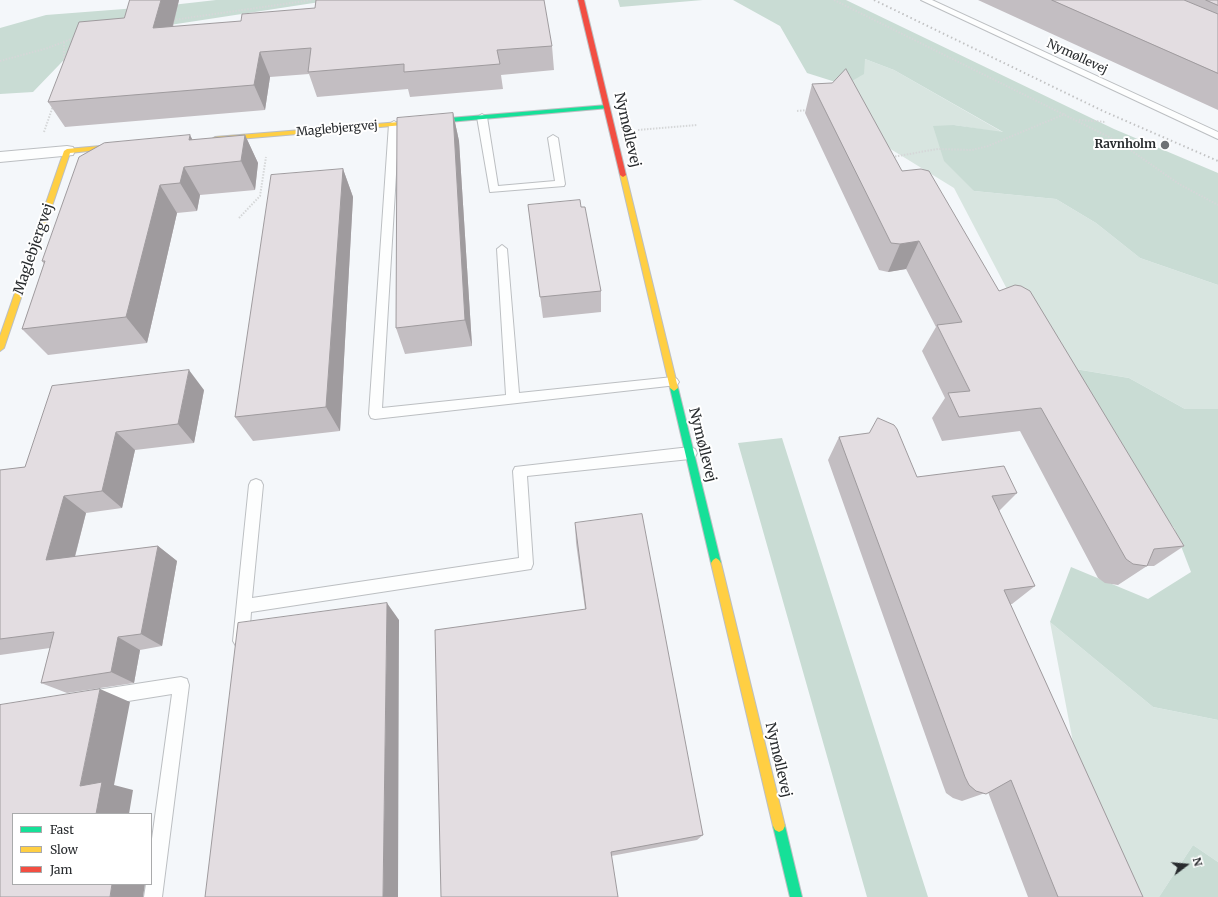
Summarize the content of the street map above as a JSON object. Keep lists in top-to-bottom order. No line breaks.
{"streets":{"street":["Nymøllevej","Maglebjergvej"]},"crossings":[["Nymøllevej","Maglebjergvej"]],"places":["Ravnholm"],"legend":["Fast","Slow","Jam"],"north":"right"}
